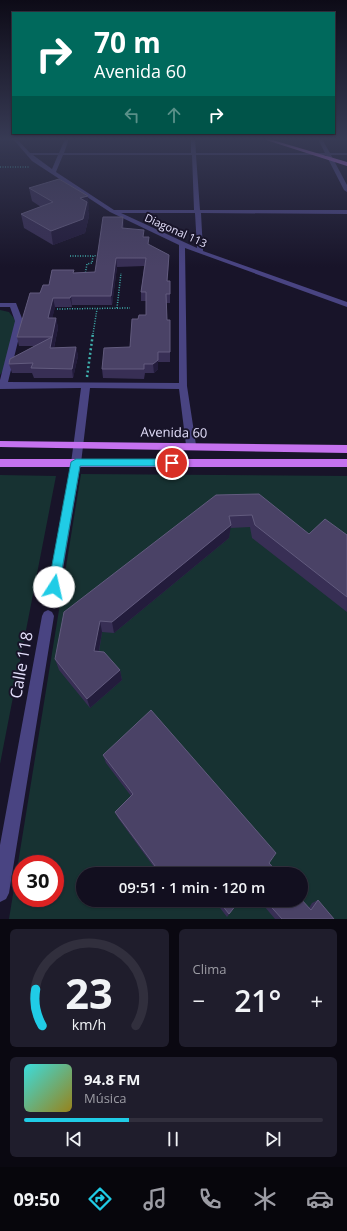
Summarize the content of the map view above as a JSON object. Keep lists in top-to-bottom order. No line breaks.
{"streets":{"main road":["Avenida 60"],"street":["Diagonal 113","Calle 118"]},"page":{"turn":["70 m","Avenida 60"],"limit":"30","trip":"09:51 · 1 min · 120 m","tile":"Clima","heat":["−","21°","+"],"song":["94.8 FM","Música"],"tabs":"09:50","gauge":["23","km/h"]}}
